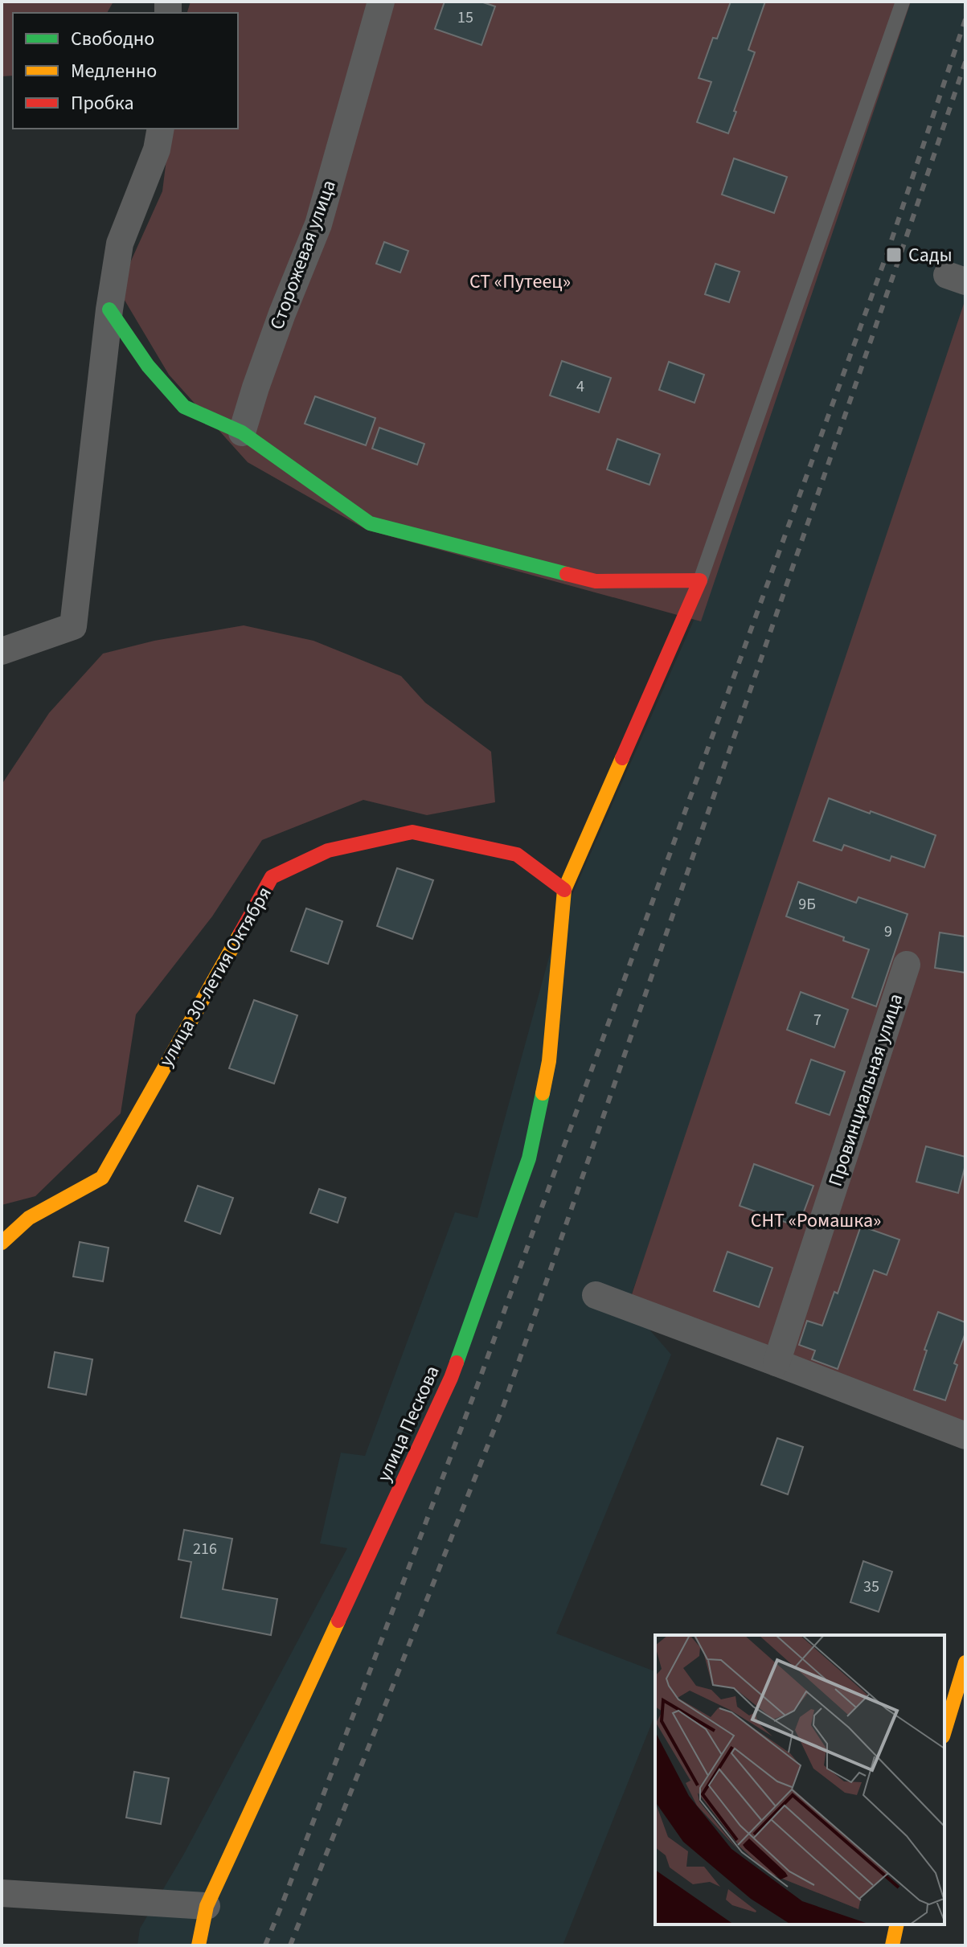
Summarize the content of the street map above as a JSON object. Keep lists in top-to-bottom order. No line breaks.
{"streets":{"street":["Сторожевая улица","улица 30-летия Октября","Провинциальная улица","улица Пескова"]},"crossings":[["улица 30-летия Октября","улица Пескова"]],"parks":["СТ «Путеец»","СНТ «Ромашка»"],"places":{"transit":["Сады"]},"house_numbers":["15","4","9Б","9","7","216","35"],"legend":["Свободно","Медленно","Пробка"]}
